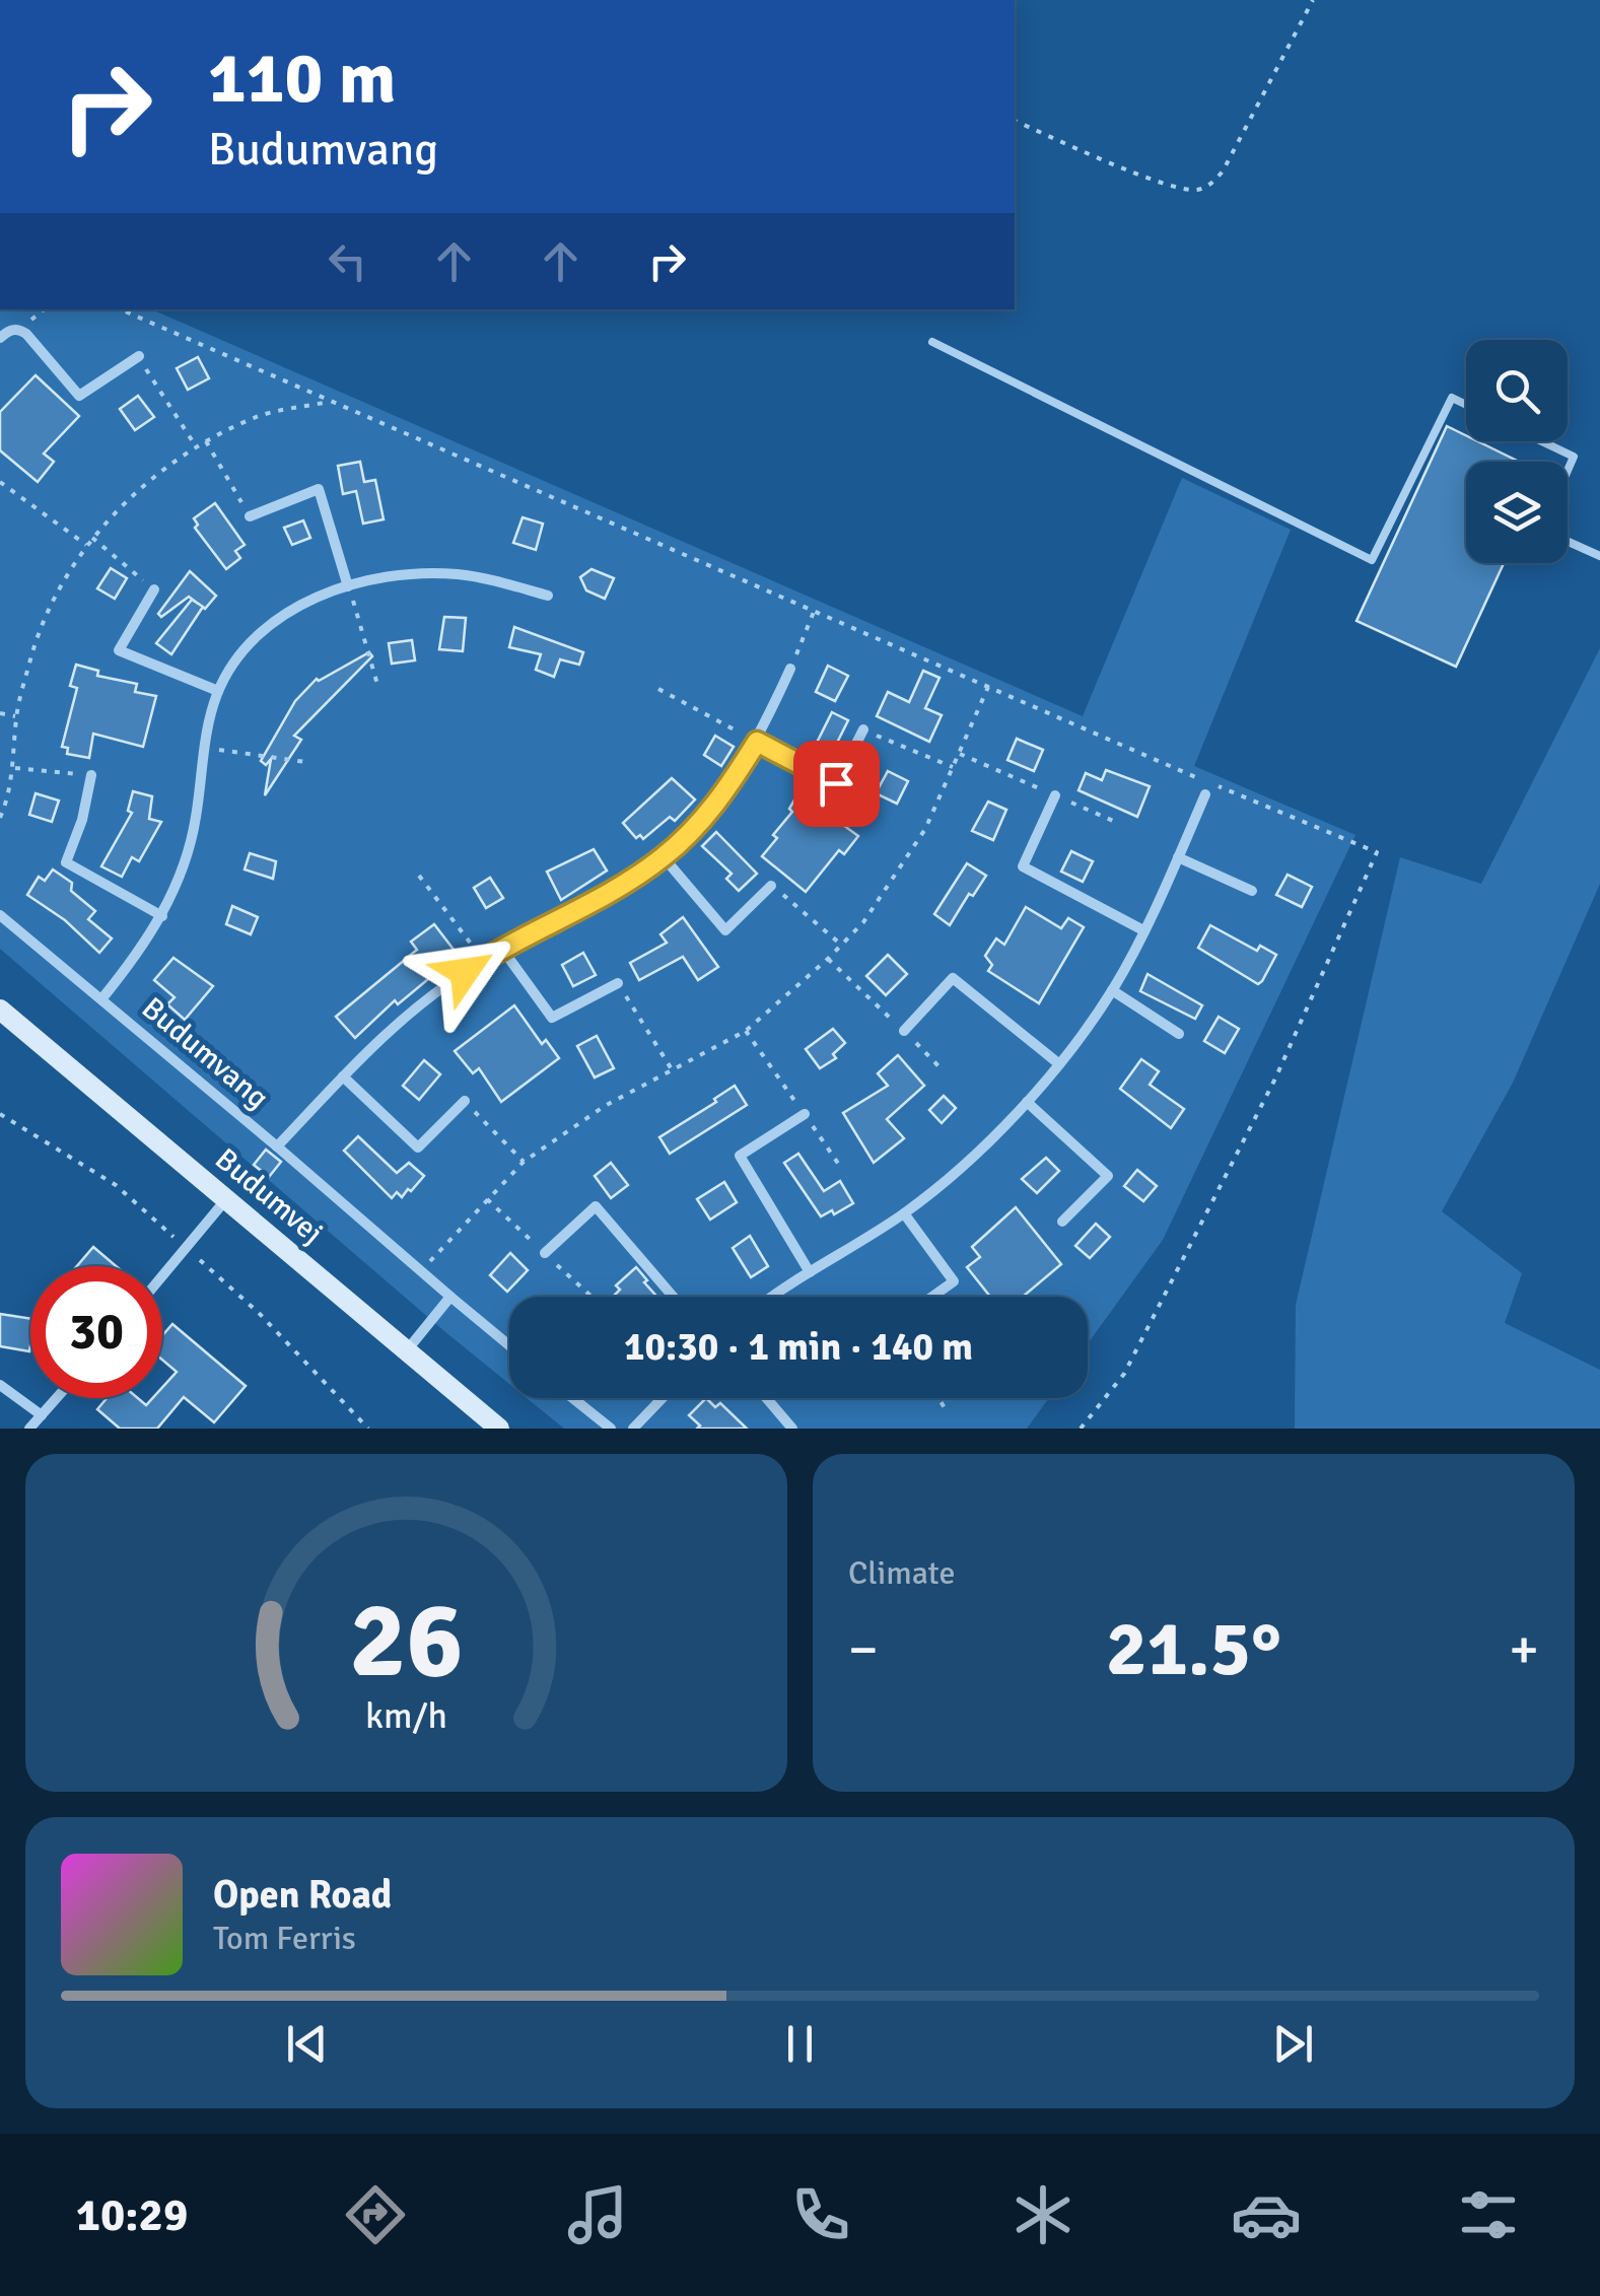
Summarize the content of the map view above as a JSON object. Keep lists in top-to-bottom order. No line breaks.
{"streets":{"street":["Budumvang","Budumvej"]},"page":{"turn":["110 m","Budumvang"],"limit":"30","trip":"10:30 · 1 min · 140 m","tile":"Climate","heat":["−","21.5°","+"],"song":["Open Road","Tom Ferris"],"tabs":"10:29","gauge":["26","km/h"]}}
